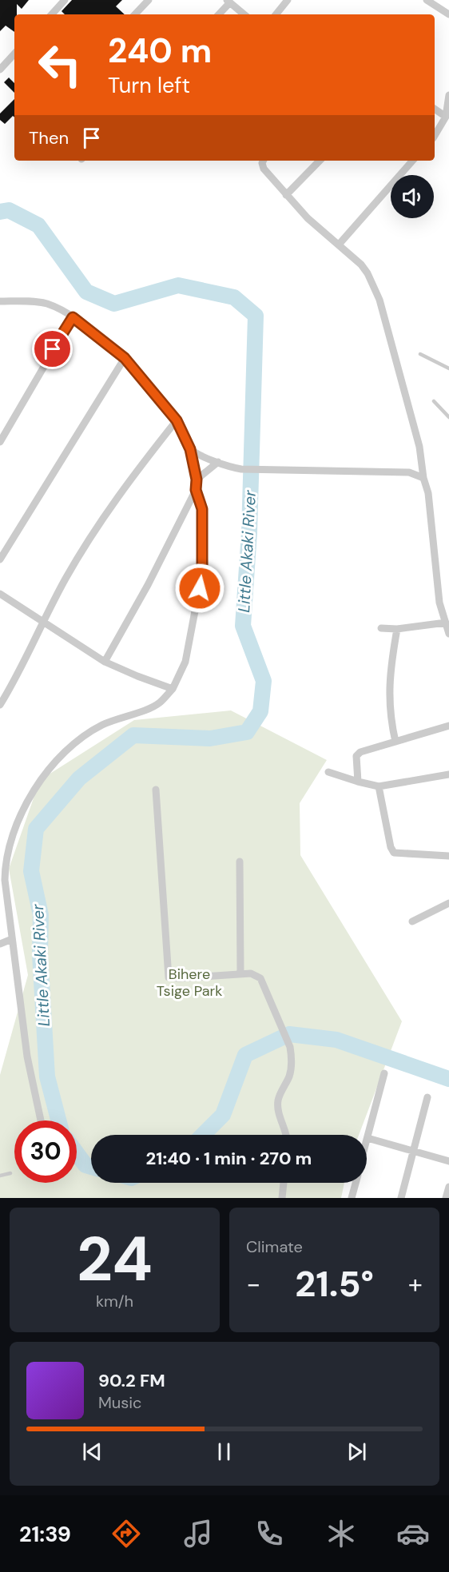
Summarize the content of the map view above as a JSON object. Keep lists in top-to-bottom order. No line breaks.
{"water":["Little Akaki River"],"parks":["Bihere Tsige Park"],"page":{"turn":["240 m","Turn left"],"then":"Then","limit":"30","trip":"21:40 · 1 min · 270 m","tile":[["24","km/h"],"Climate"],"heat":["−","21.5°","+"],"song":["90.2 FM","Music"],"tabs":"21:39"}}
